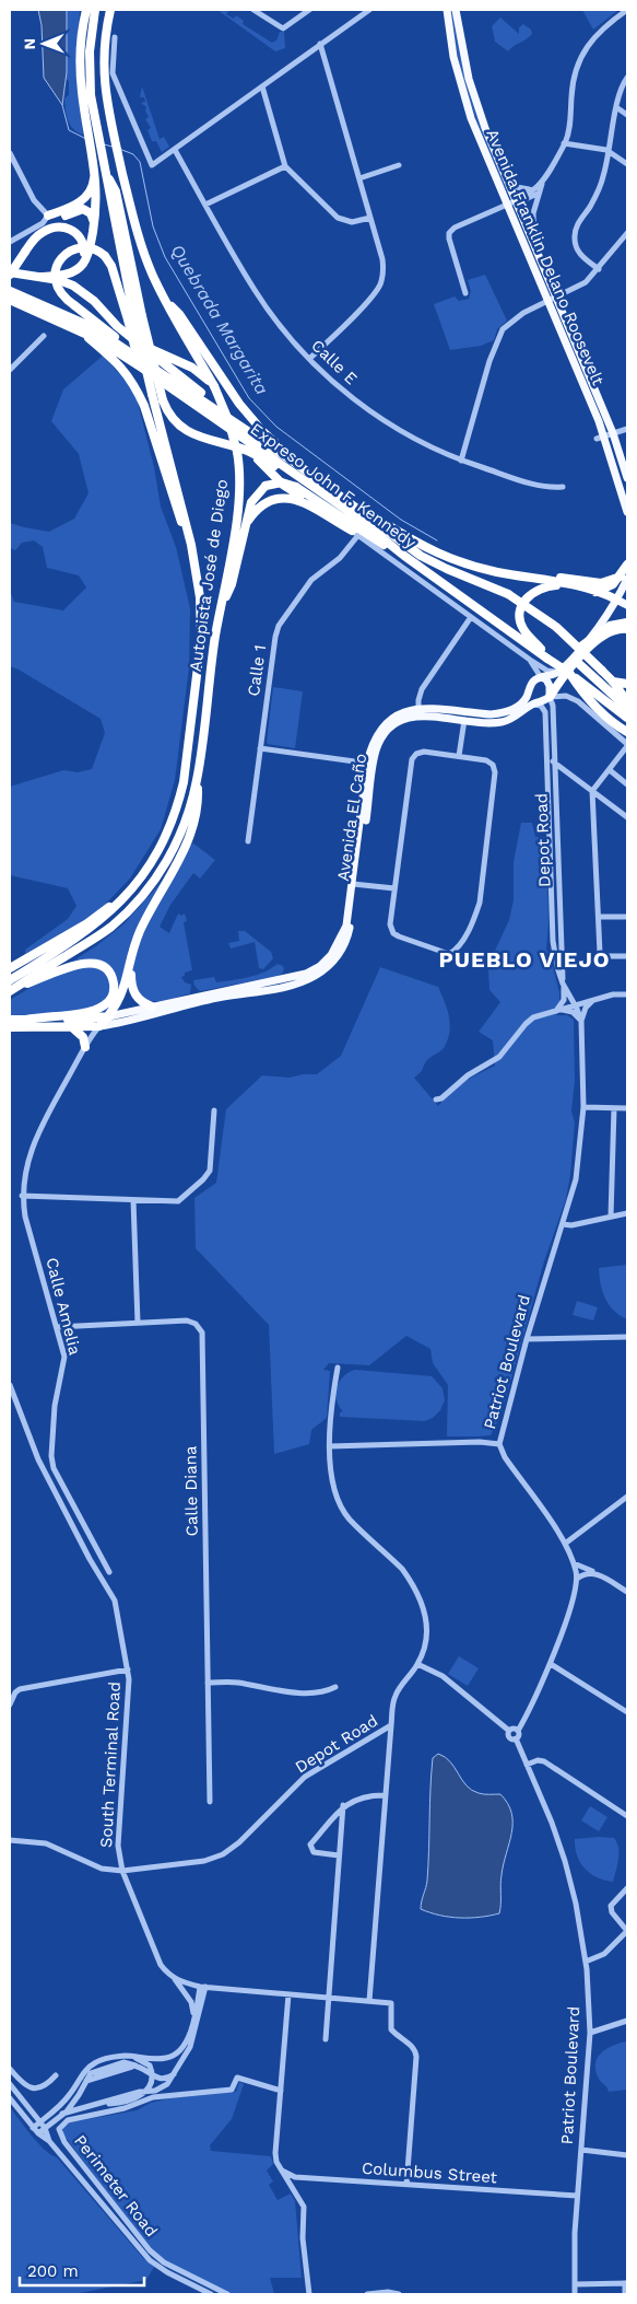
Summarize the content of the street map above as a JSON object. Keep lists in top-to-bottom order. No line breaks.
{"streets":{"highway":["Expreso John F. Kennedy","Autopista José de Diego","Avenida El Caño"],"main road":["Avenida Franklin Delano Roosevelt"],"street":["Calle E","Calle 1","Depot Road","Calle Amelia","Patriot Boulevard","Calle Diana","South Terminal Road","Columbus Street","Perimeter Road"]},"crossings":[["Avenida El Caño","Depot Road"],["Avenida El Caño","Calle Amelia"],["Depot Road","Patriot Boulevard"],["Depot Road","South Terminal Road"],["Calle Amelia","Calle Diana"],["Patriot Boulevard","Columbus Street"]],"districts":["PUEBLO VIEJO"],"water":["Quebrada Margarita"],"scale_bar":"200 m","north":"left"}
